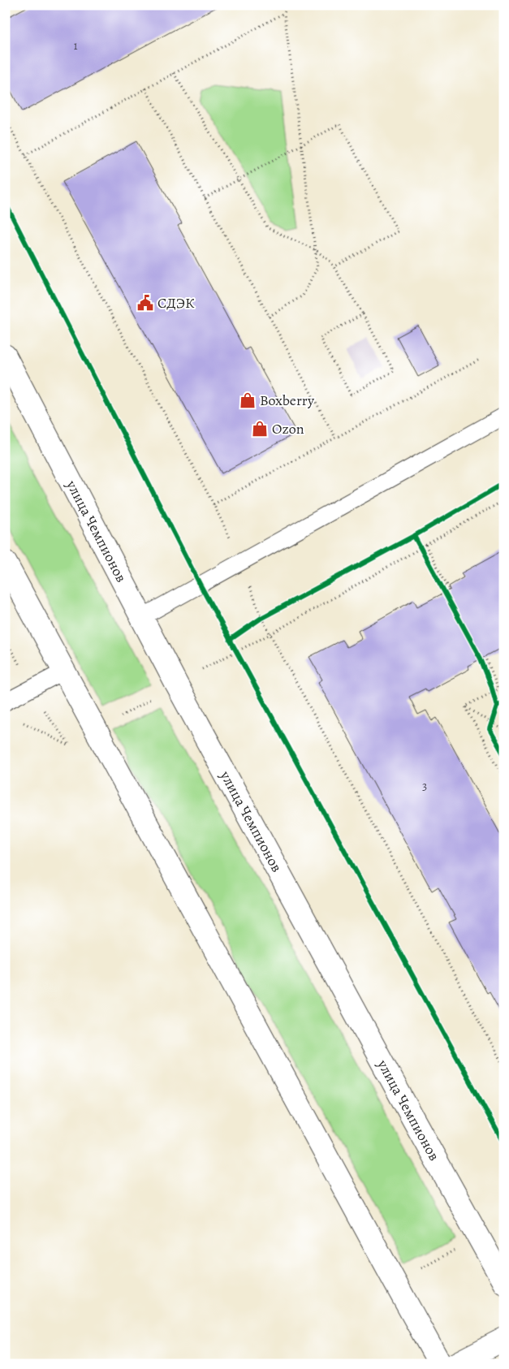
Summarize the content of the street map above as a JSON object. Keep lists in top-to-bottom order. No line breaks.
{"streets":{"street":["улица Чемпионов"]},"places":{"public building":["СДЭК"],"shop":["Boxberry","Ozon"]},"house_numbers":["1","3"]}
